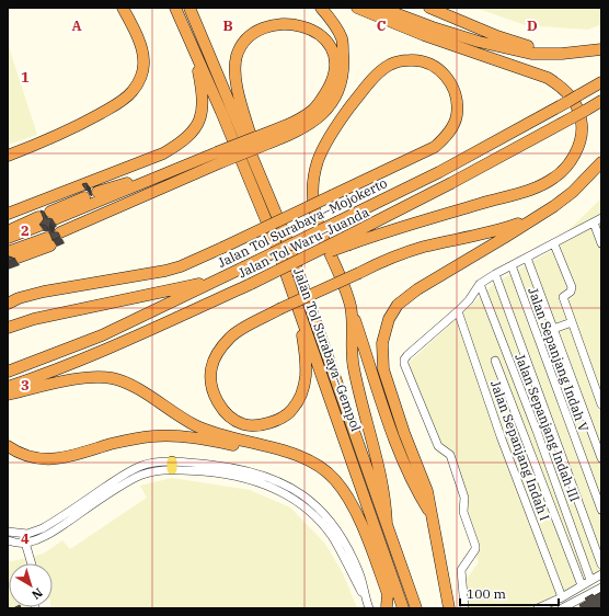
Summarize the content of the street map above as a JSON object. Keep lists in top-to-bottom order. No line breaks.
{"streets":{"highway":["Jalan Tol Surabaya–Mojokerto","Jalan Tol Waru–Juanda","Jalan Tol Surabaya–Gempol"],"street":["Jalan Sepanjang Indah V","Jalan Sepanjang Indah III","Jalan Sepanjang Indah I"]},"scale_bar":"100 m","north":"bottom right","grid":{"columns":["A","B","C","D"],"rows":["1","2","3","4"]}}
